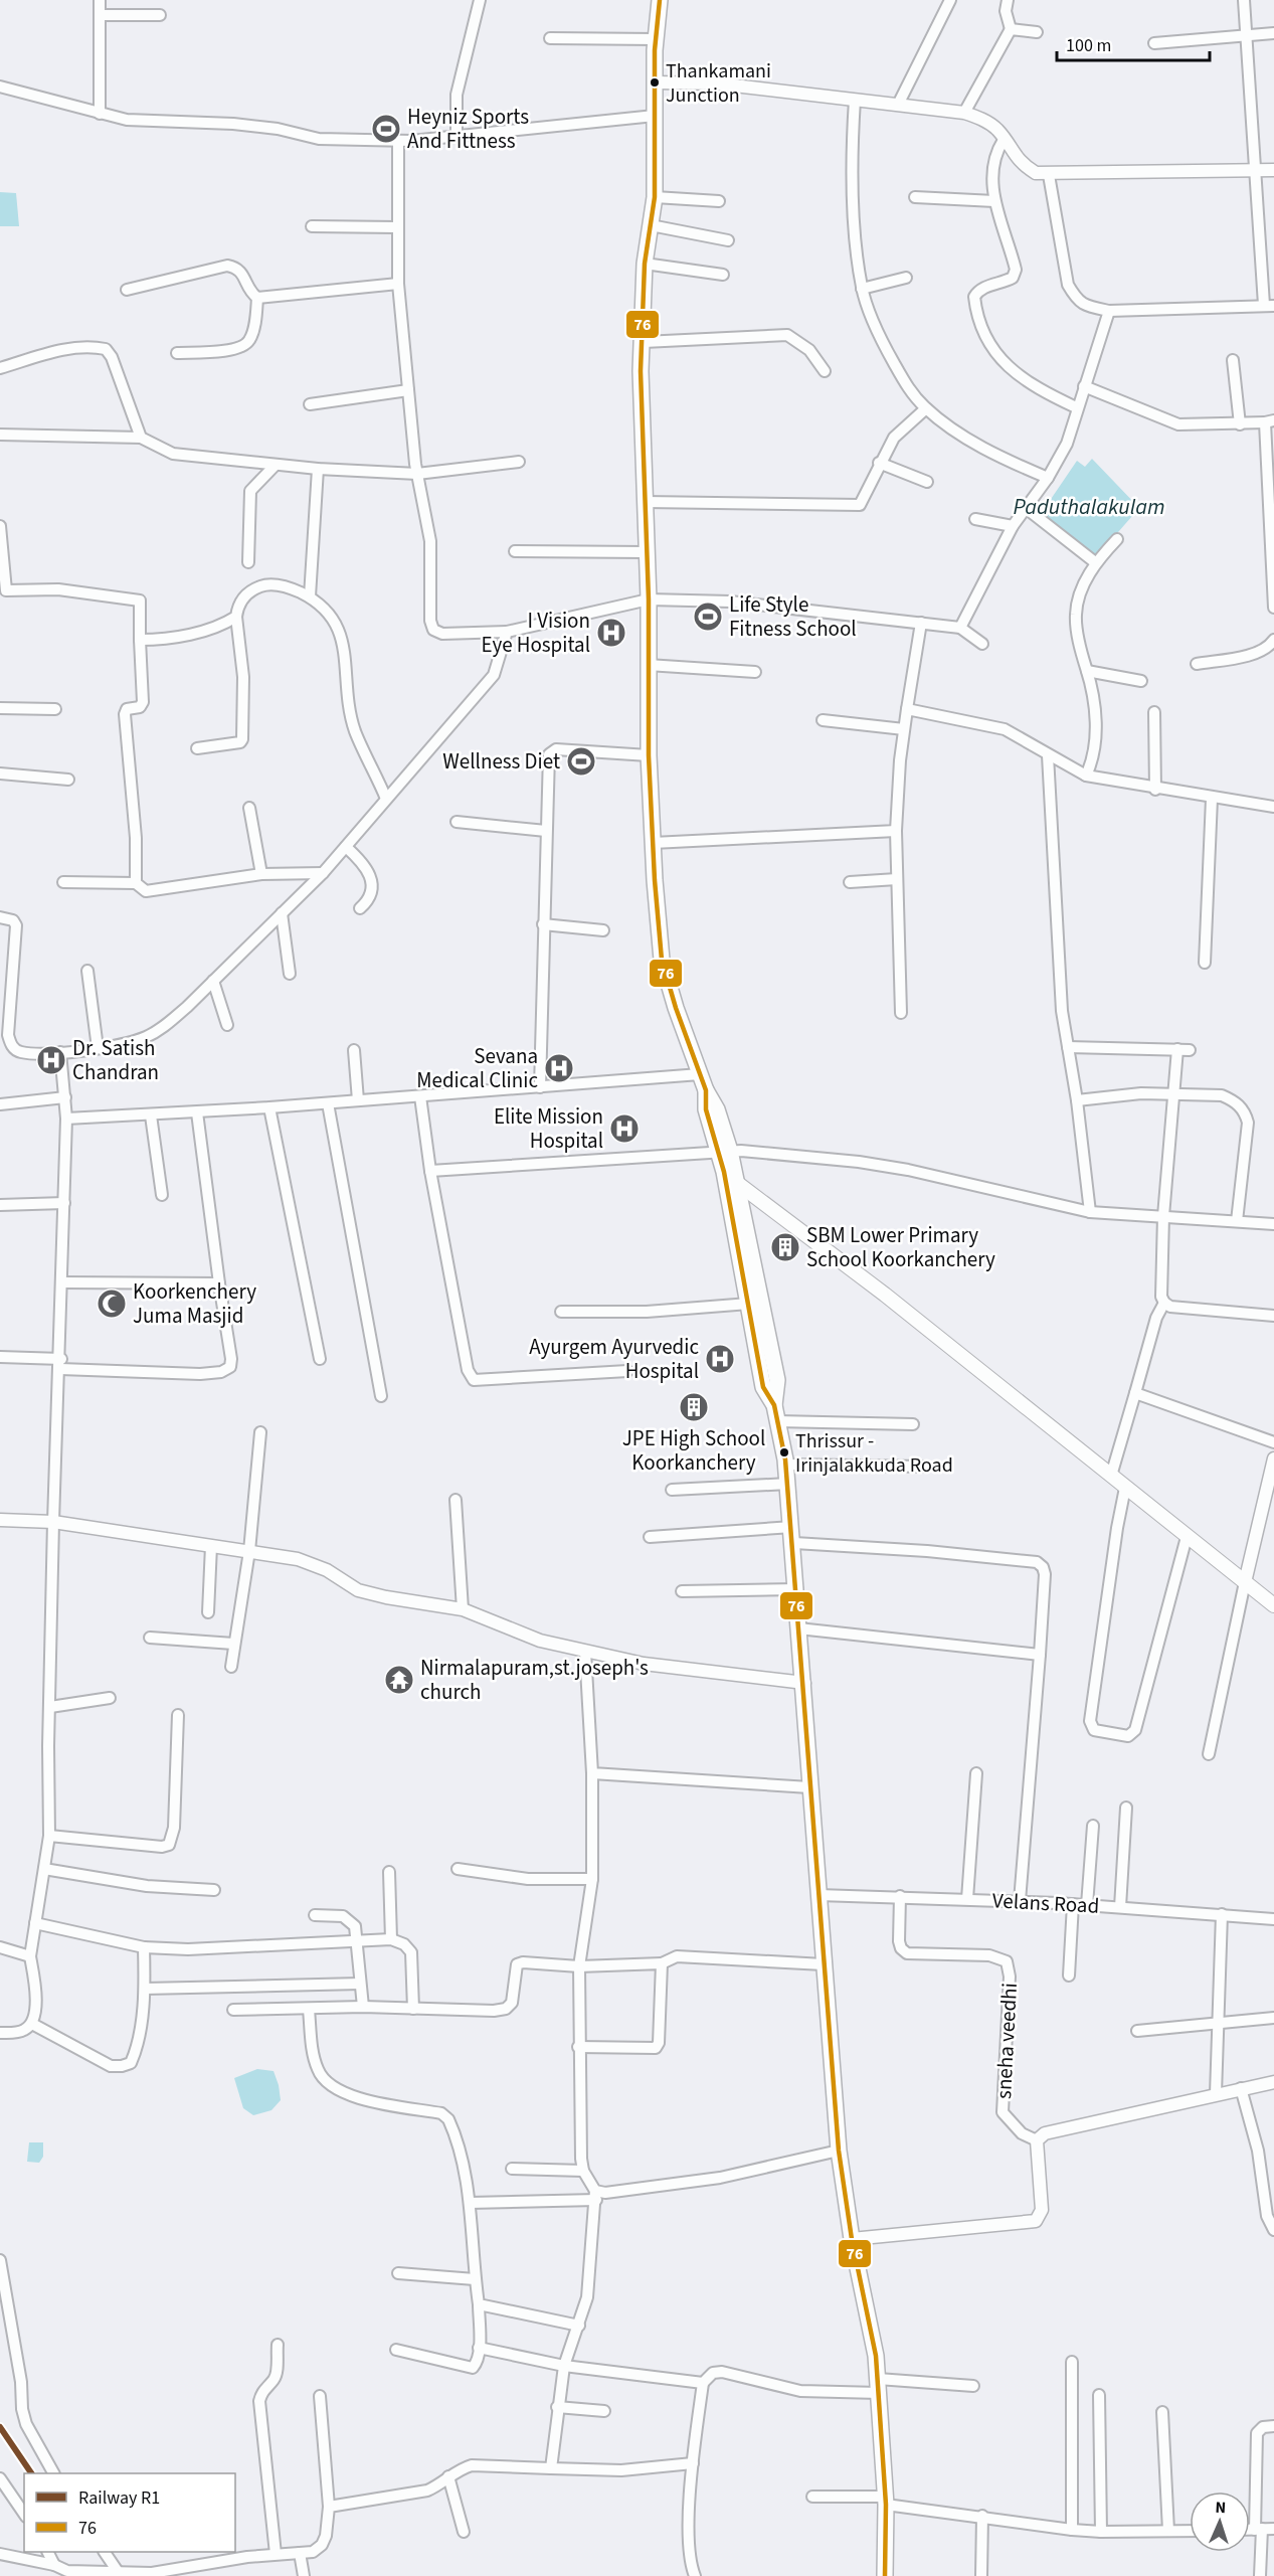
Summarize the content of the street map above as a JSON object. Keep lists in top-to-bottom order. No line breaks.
{"streets":{"street":["Velans Road","sneha veedhi"]},"crossings":[["Velans Road","sneha veedhi"]],"water":["Paduthalakulam"],"places":{"other":["Thankamani Junction","Thrissur - Irinjalakkuda Road"],"sports":["Heyniz Sports And Fittness","Life Style Fitness School","Wellness Diet"],"hospital":["I Vision Eye Hospital","Dr. Satish Chandran","Sevana Medical Clinic","Elite Mission Hospital","Ayurgem Ayurvedic Hospital"],"building":["SBM Lower Primary School Koorkanchery","JPE High School Koorkanchery"],"mosque":["Koorkenchery Juma Masjid"],"temple":["Nirmalapuram,st.joseph's church"]},"lines":["transit line 76","rail line R1"],"legend":["Railway R1","76"],"scale_bar":"100 m","north":"top"}
